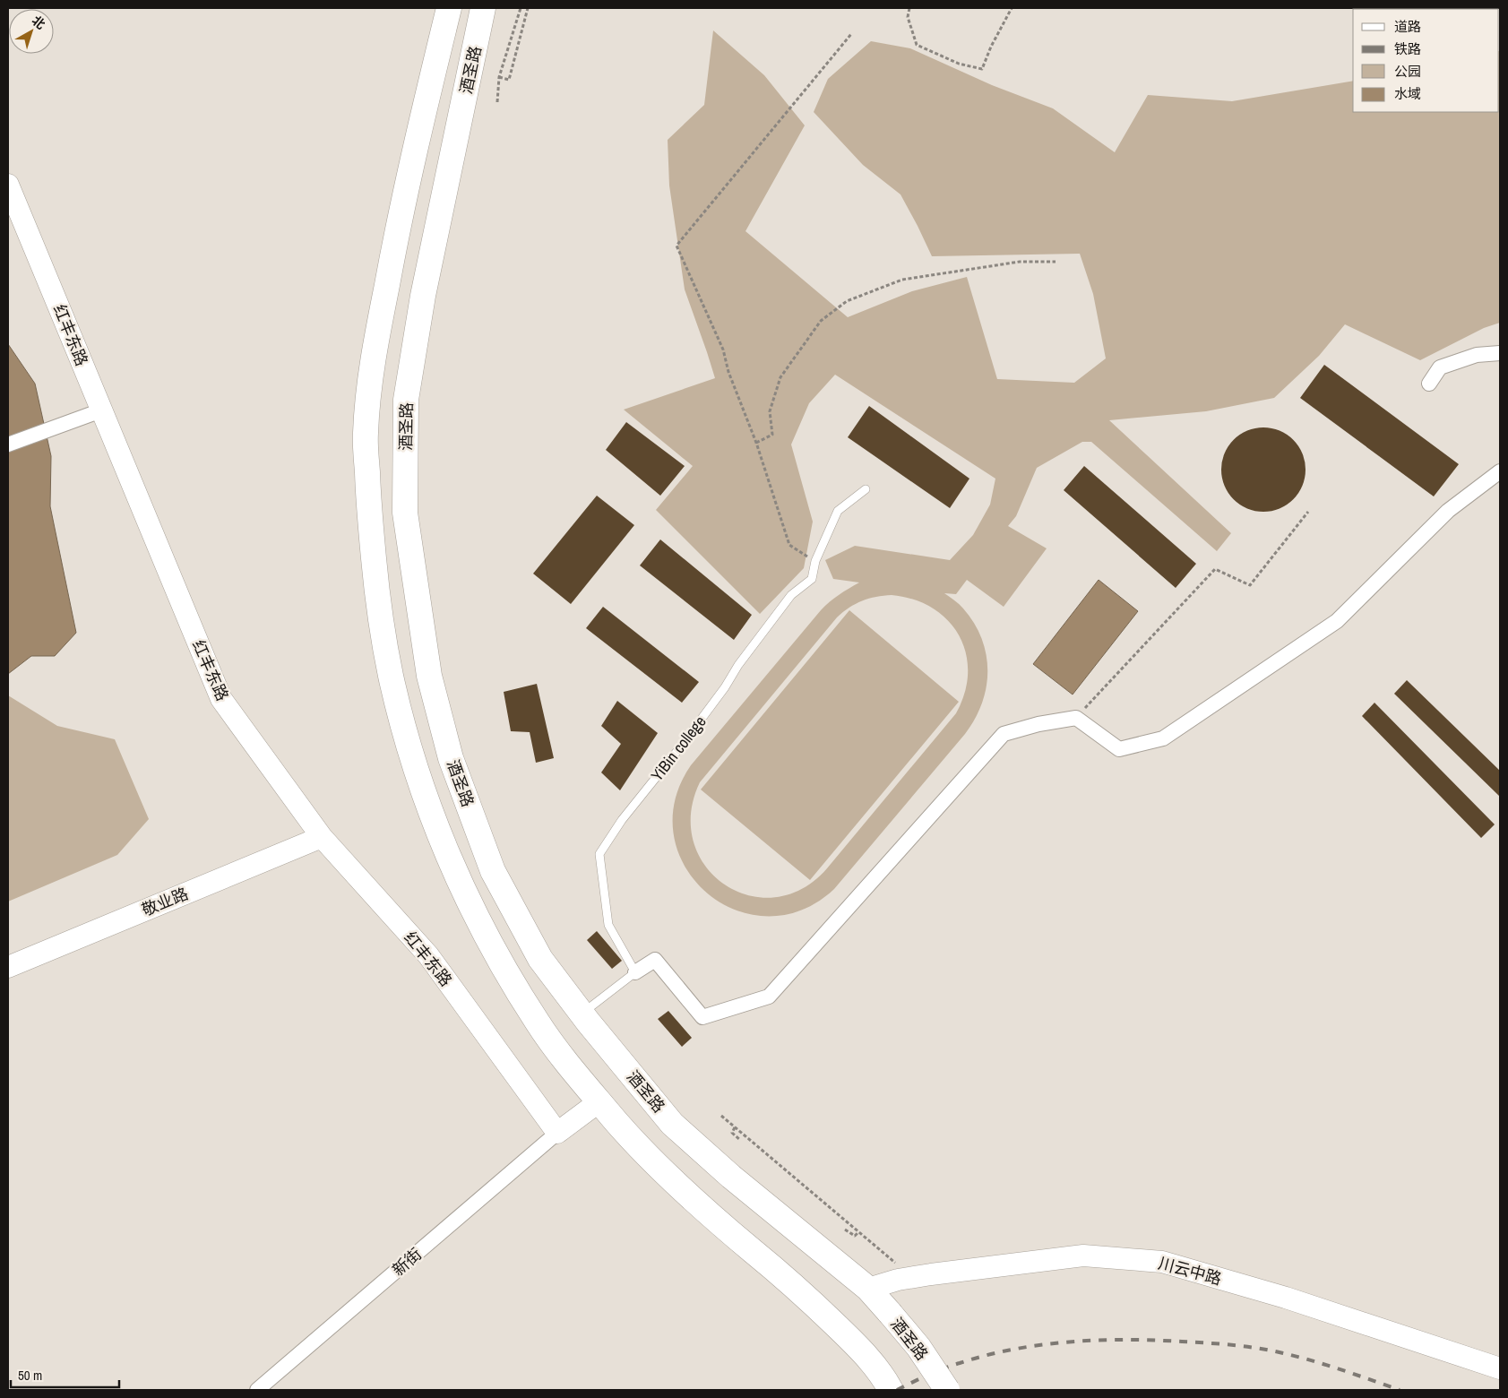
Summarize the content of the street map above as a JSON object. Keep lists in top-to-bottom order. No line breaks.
{"streets":{"highway":["酒圣路"],"street":["红丰东路","敬业路","新街","川云中路"],"lane":["YiBin college"]},"crossings":[["酒圣路","川云中路"],["红丰东路","敬业路"],["红丰东路","新街"]],"legend":["道路","铁路","公园","水域"],"scale_bar":"50 m","north":"top right"}
